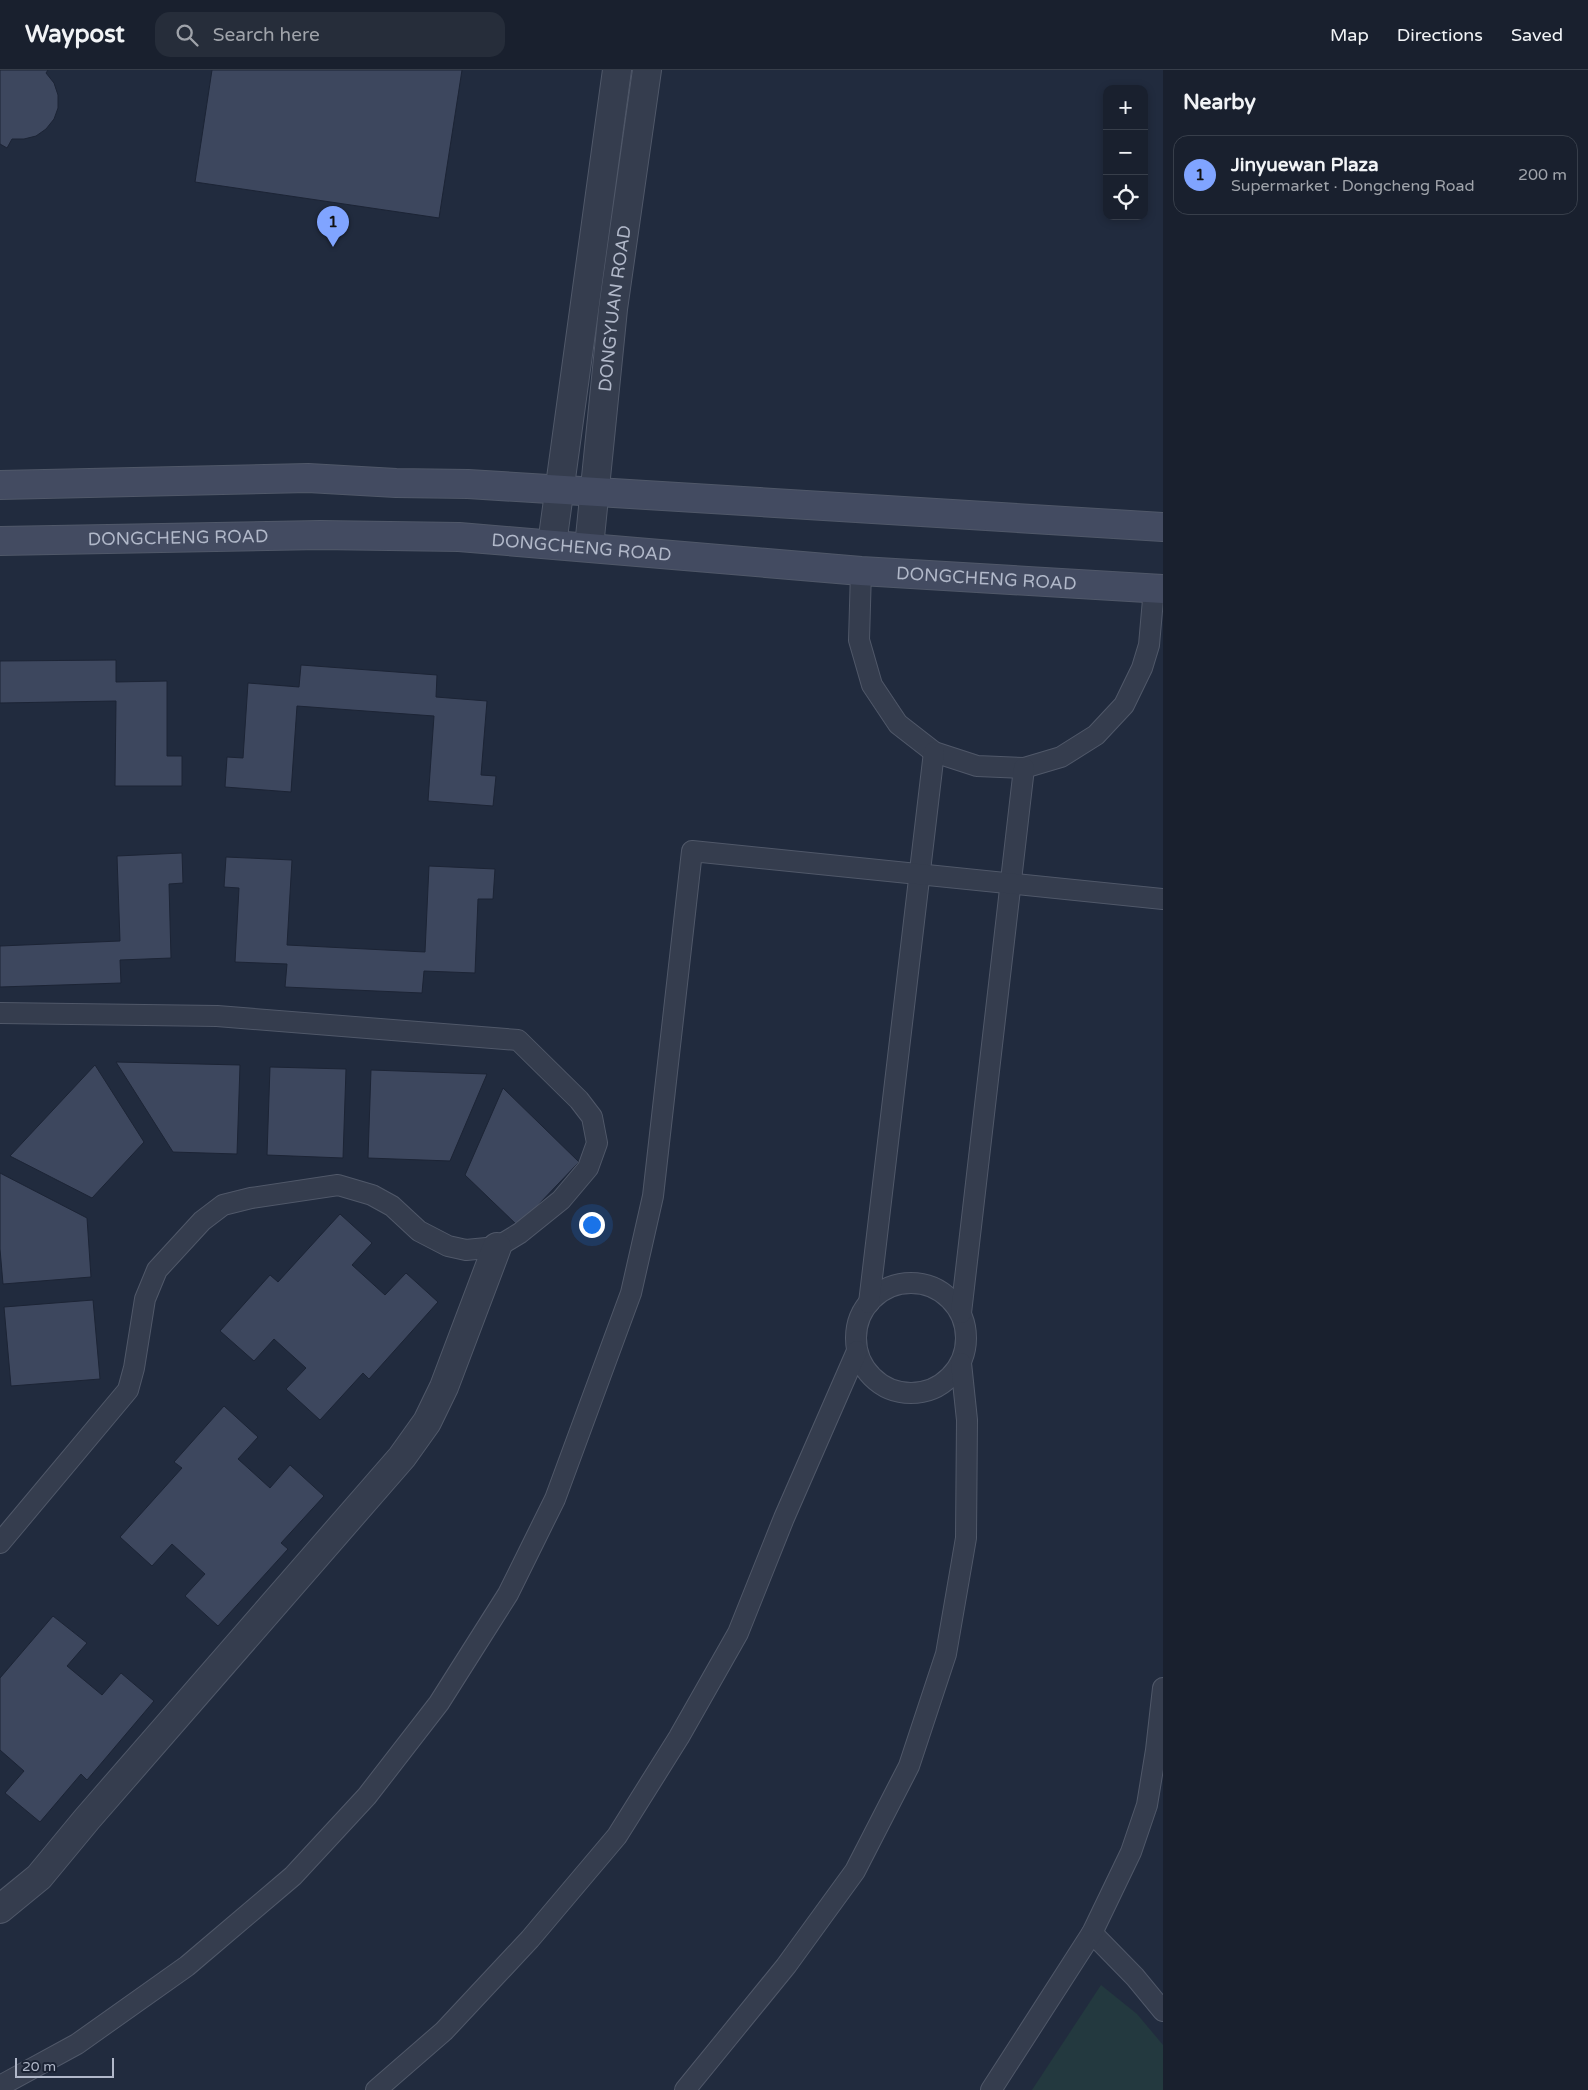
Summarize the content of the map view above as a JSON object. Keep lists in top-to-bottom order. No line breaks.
{"streets":{"main road":["DONGCHENG ROAD"],"street":["DONGYUAN ROAD"]},"crossings":[["DONGYUAN ROAD","DONGCHENG ROAD"]],"scale_bar":"20 m","page":{"header":"Waypost","search":"Search here","nav":["Map","Directions","Saved"],"heading":"Nearby","map_buttons":["+","−"],"list":[{"mark":"1","name":"Jinyuewan Plaza","note":"Supermarket · Dongcheng Road","value":"200 m"}],"pins":"1","scale":"20 m"}}
